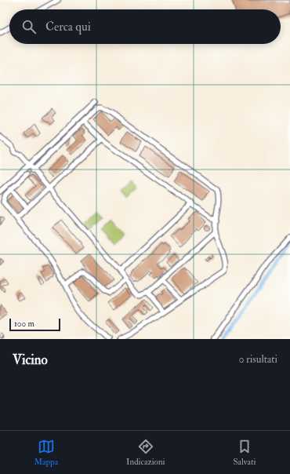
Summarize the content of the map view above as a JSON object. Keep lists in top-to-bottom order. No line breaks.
{"scale_bar":"100 m","page":{"search":"Cerca qui","scale":"100 m","heading":["Vicino","0 risultati"],"nav":["Mappa","Indicazioni","Salvati"]}}
